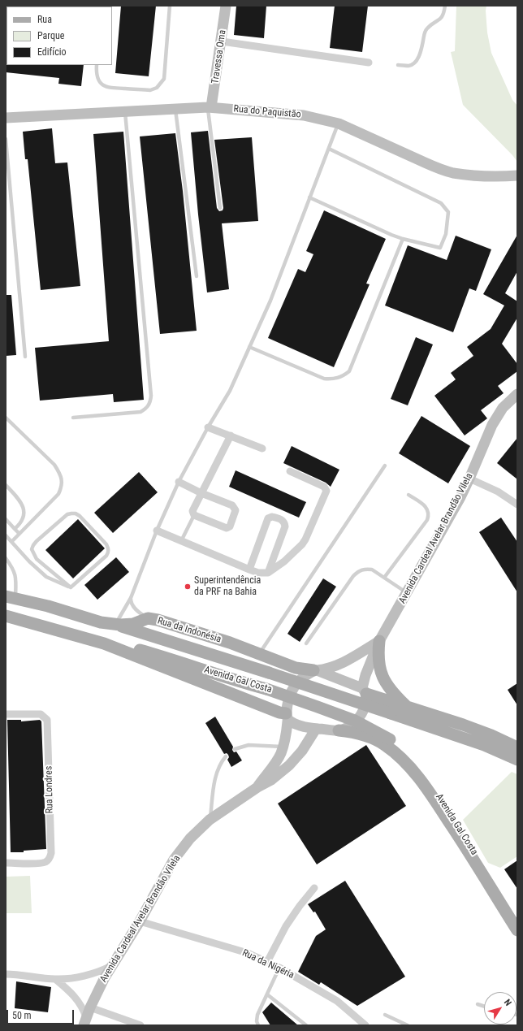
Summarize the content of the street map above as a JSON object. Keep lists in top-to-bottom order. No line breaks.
{"streets":{"main road":["Travessa Oma","Rua do Paquistão","Avenida Cardeal Avelar Brandão Vilela","Rua da Indonésia","Avenida Gal Costa"],"street":["Rua Londres","Rua da Nigéria"]},"crossings":[["Travessa Oma","Rua do Paquistão"],["Avenida Cardeal Avelar Brandão Vilela","Rua da Indonésia"],["Avenida Cardeal Avelar Brandão Vilela","Avenida Gal Costa"],["Avenida Cardeal Avelar Brandão Vilela","Rua da Nigéria"],["Rua da Indonésia","Avenida Gal Costa"]],"places":["Superintendência da PRF na Bahia"],"legend":["Rua","Parque","Edifício"],"scale_bar":"50 m","north":"top right"}
